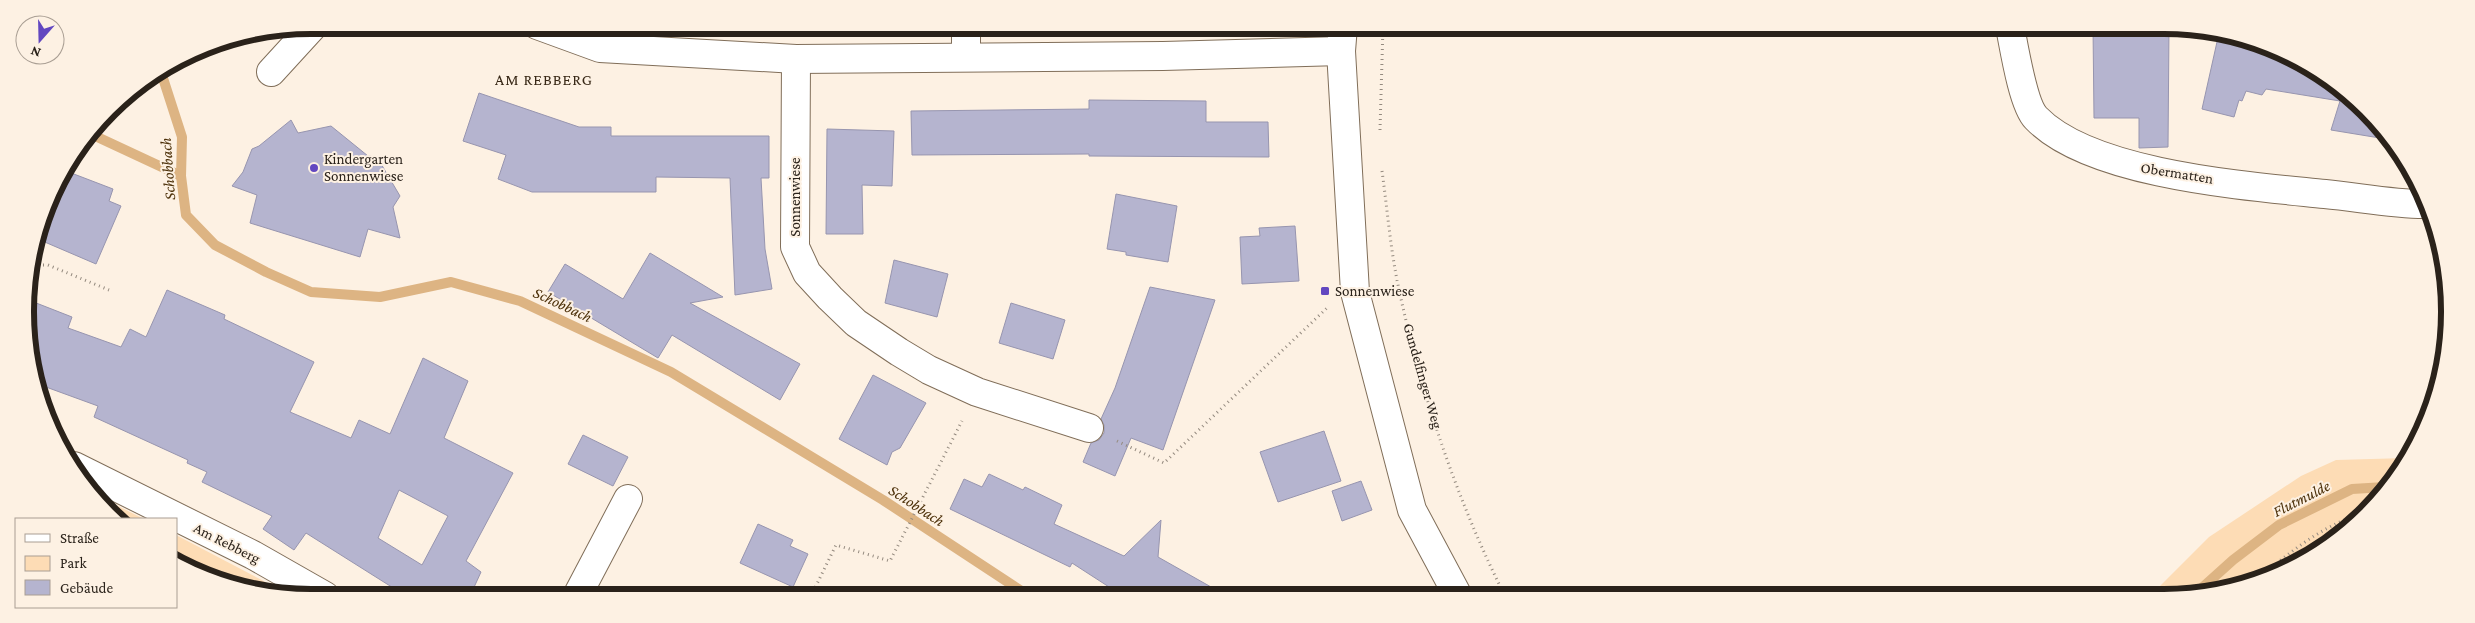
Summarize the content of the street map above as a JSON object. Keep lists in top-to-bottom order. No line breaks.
{"streets":{"street":["Obermatten","Sonnenwiese","Am Rebberg"],"path":["Gundelfinger Weg"]},"districts":["AM REBBERG"],"water":["Schobbach","Flutmulde"],"places":{"other":["Kindergarten Sonnenwiese"],"transit":["Sonnenwiese"]},"legend":["Straße","Park","Gebäude"],"north":"bottom"}
